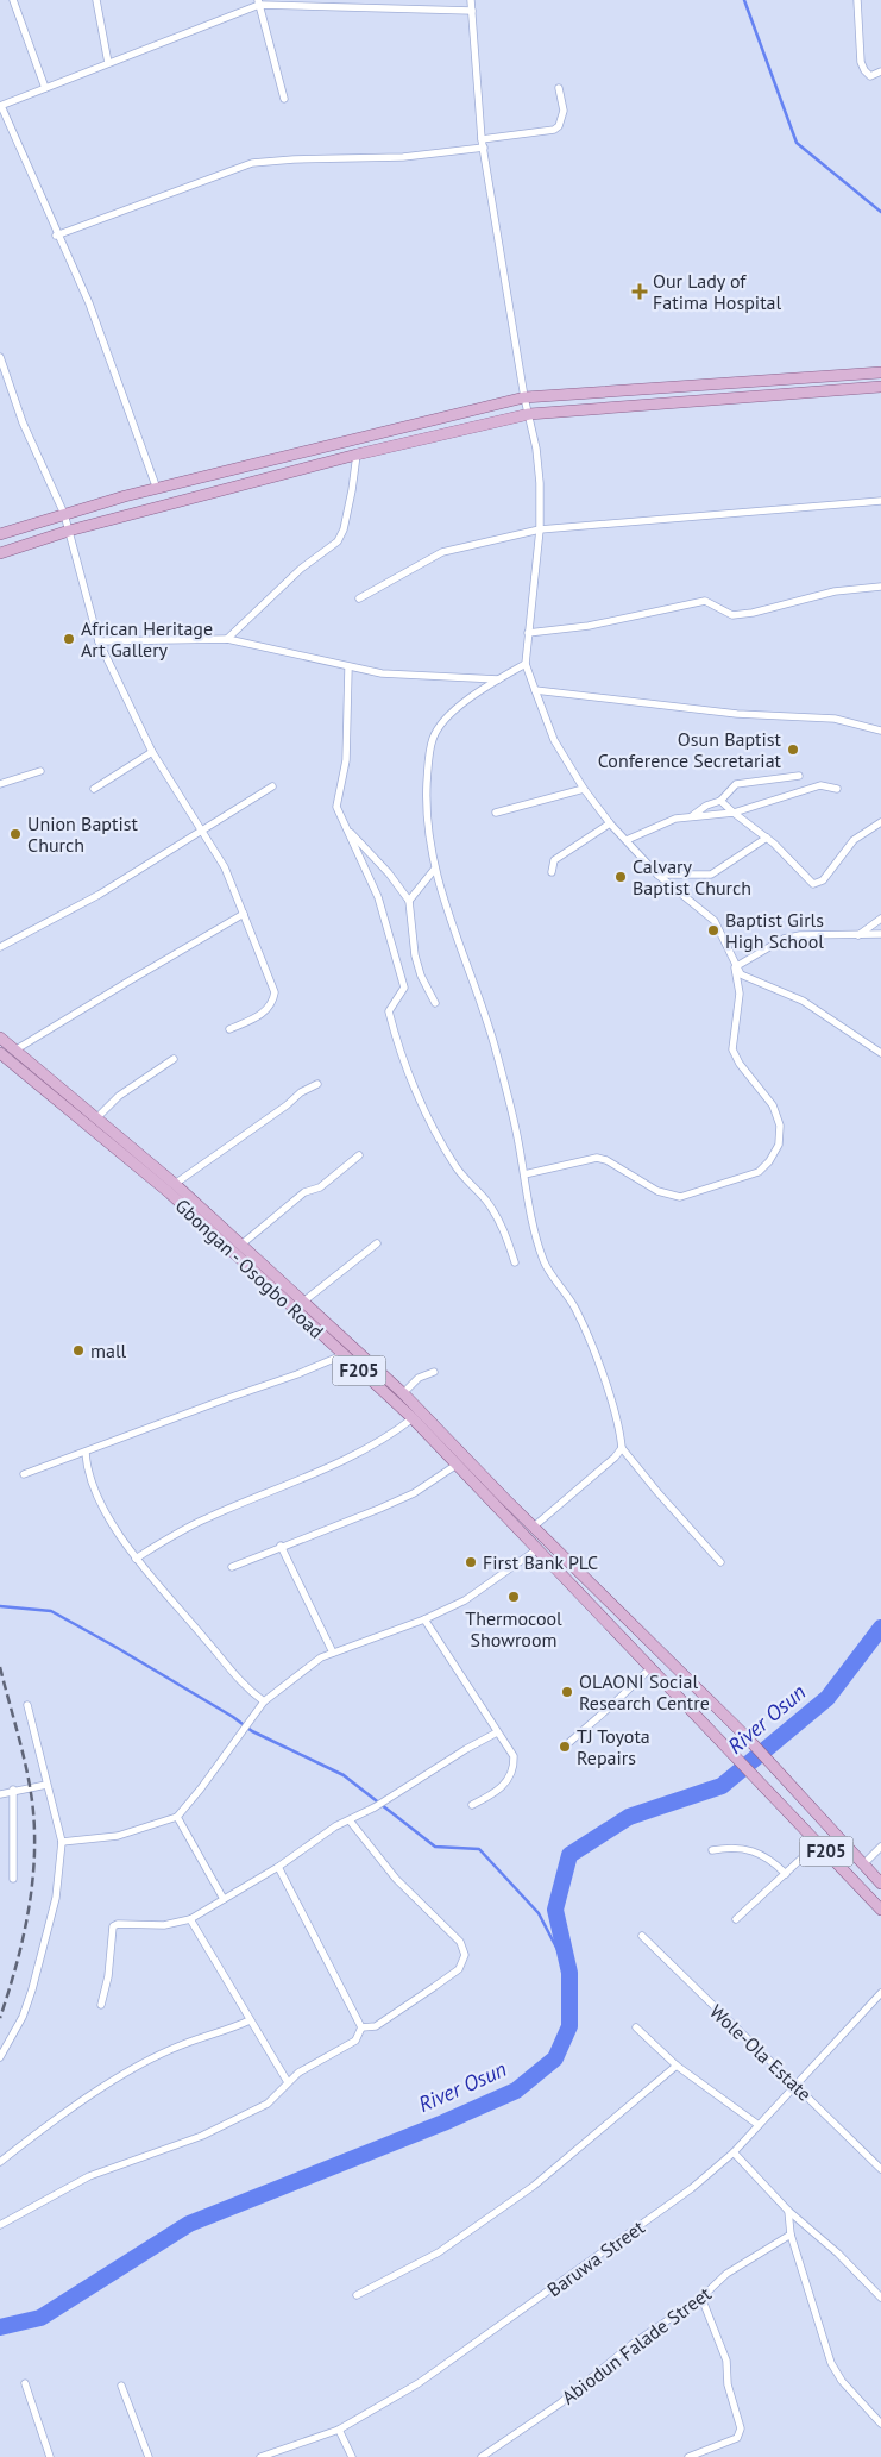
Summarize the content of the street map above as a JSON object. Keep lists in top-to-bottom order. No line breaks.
{"streets":{"main road":["Gbongan - Osogbo Road","F205"],"street":["Wole-Ola Estate","Baruwa Street","Abiodun Falade Street"]},"crossings":[["Wole-Ola Estate","Baruwa Street"]],"water":["River Osun"],"places":{"health":["Our Lady of Fatima Hospital"],"other":["African Heritage Art Gallery","Osun Baptist Conference Secretariat","Union Baptist Church","Calvary Baptist Church","Baptist Girls High School","mall","First Bank PLC","Thermocool Showroom","OLAONI Social Research Centre","TJ Toyota Repairs"]}}
